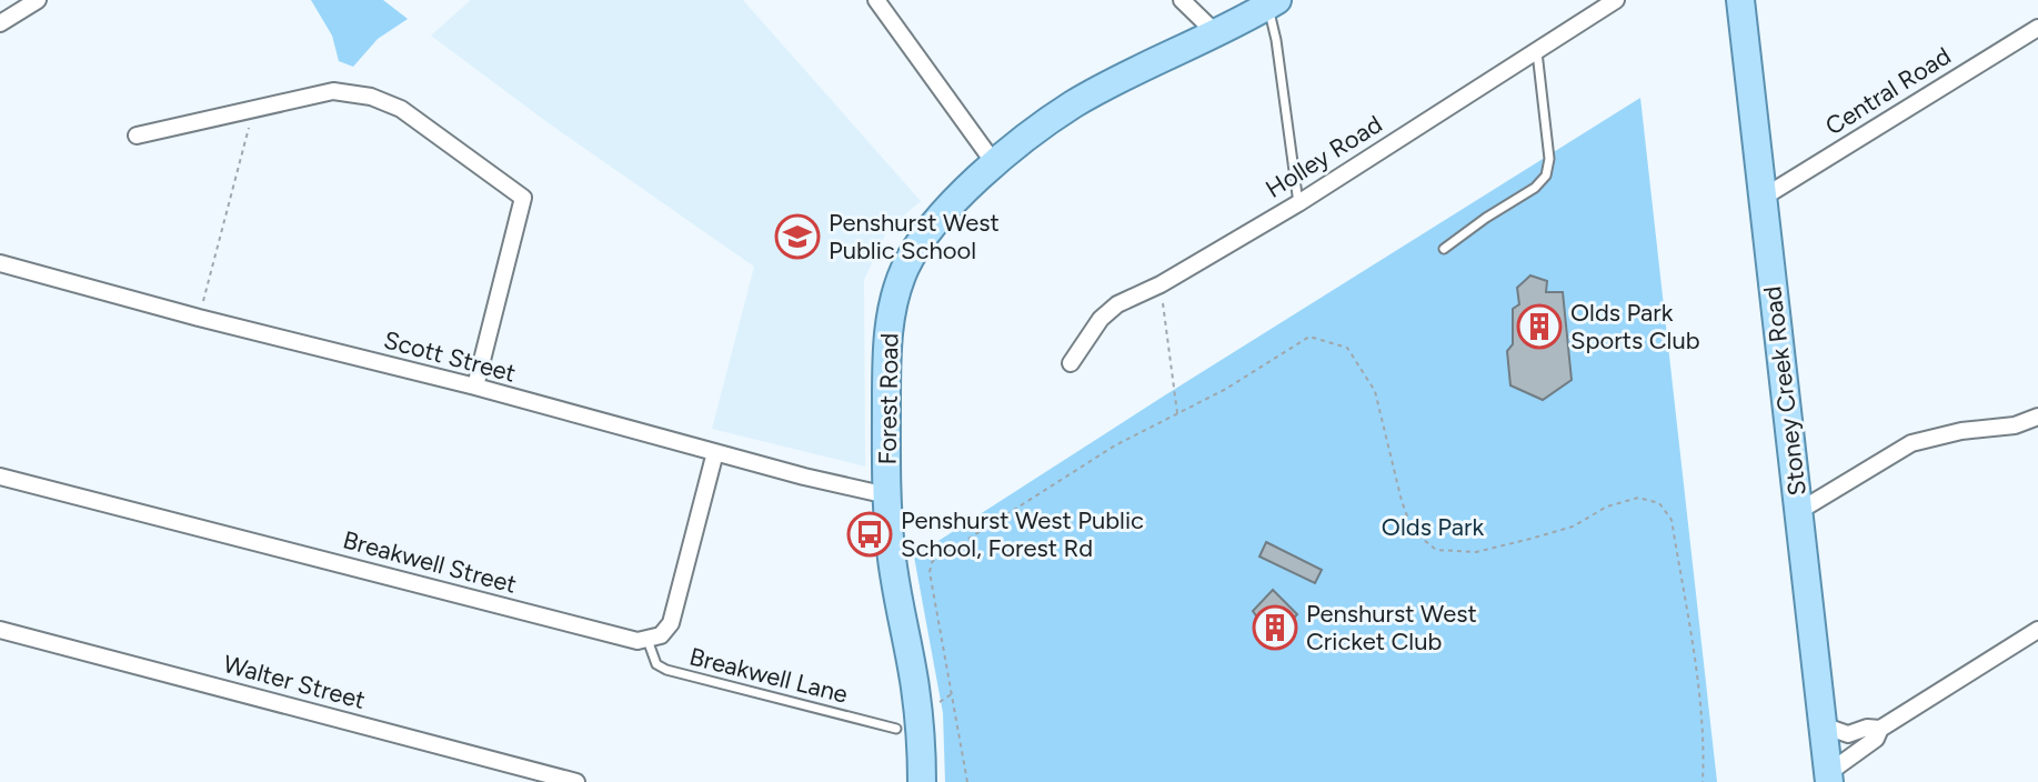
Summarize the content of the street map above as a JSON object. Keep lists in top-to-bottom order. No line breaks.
{"streets":{"main road":["Stoney Creek Road","Forest Road"],"street":["Central Road","Holley Road","Scott Street","Breakwell Street","Walter Street"],"lane":["Breakwell Lane"]},"crossings":[["Central Road","Stoney Creek Road"],["Scott Street","Forest Road"],["Breakwell Street","Breakwell Lane"]],"parks":["Olds Park"],"places":{"school or university":["Penshurst West Public School"],"building":["Olds Park Sports Club","Penshurst West Cricket Club"],"bus stop":["Penshurst West Public School, Forest Rd"]}}
